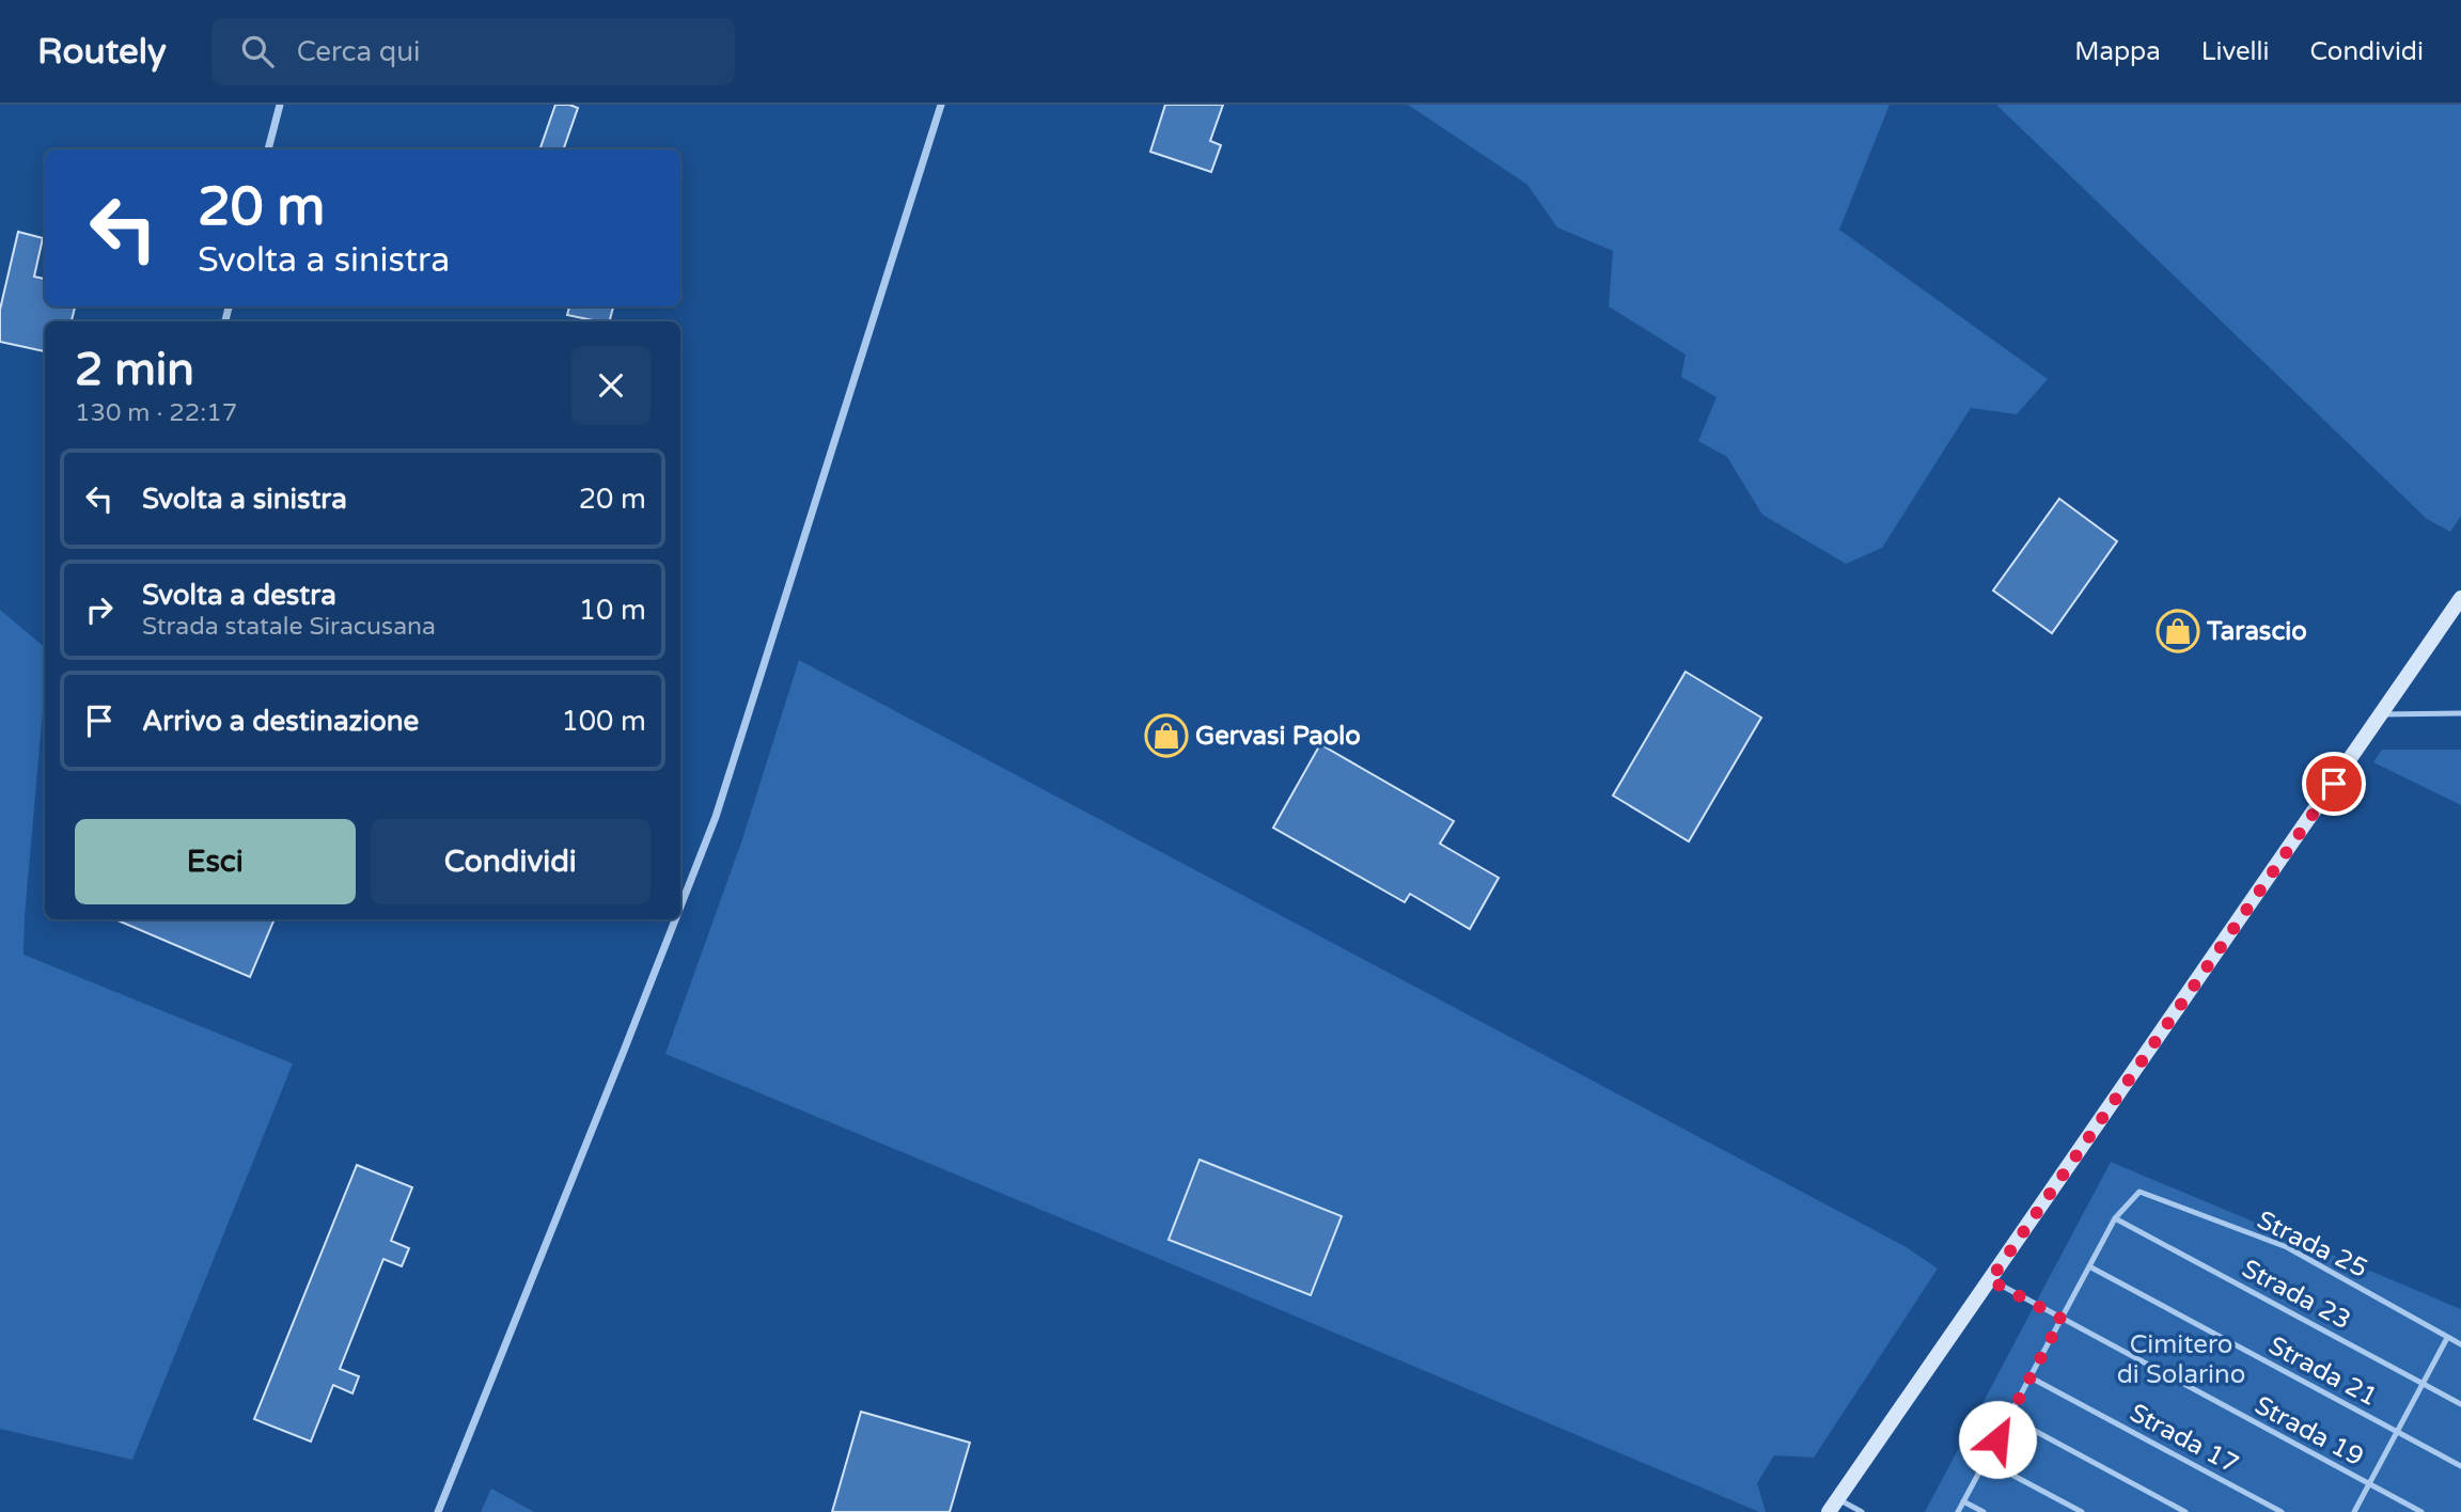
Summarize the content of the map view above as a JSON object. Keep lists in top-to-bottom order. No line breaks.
{"streets":{"lane":["Strada 25","Strada 23","Strada 21","Strada 19","Strada 17"]},"crossings":[["Strada 25","Strada 23"]],"parks":["Cimitero di Solarino"],"places":{"shop":["Tarascio","Gervasi Paolo"]},"page":{"header":"Routely","search":"Cerca qui","nav":["Mappa","Livelli","Condividi"],"turn":["20 m","Svolta a sinistra"],"heading":["2 min","130 m · 22:17"],"list":[{"name":"Svolta a sinistra","value":"20 m"},{"name":"Svolta a destra","note":"Strada statale Siracusana","value":"10 m"},{"name":"Arrivo a destinazione","value":"100 m"}],"buttons":["Esci","Condividi"]}}
